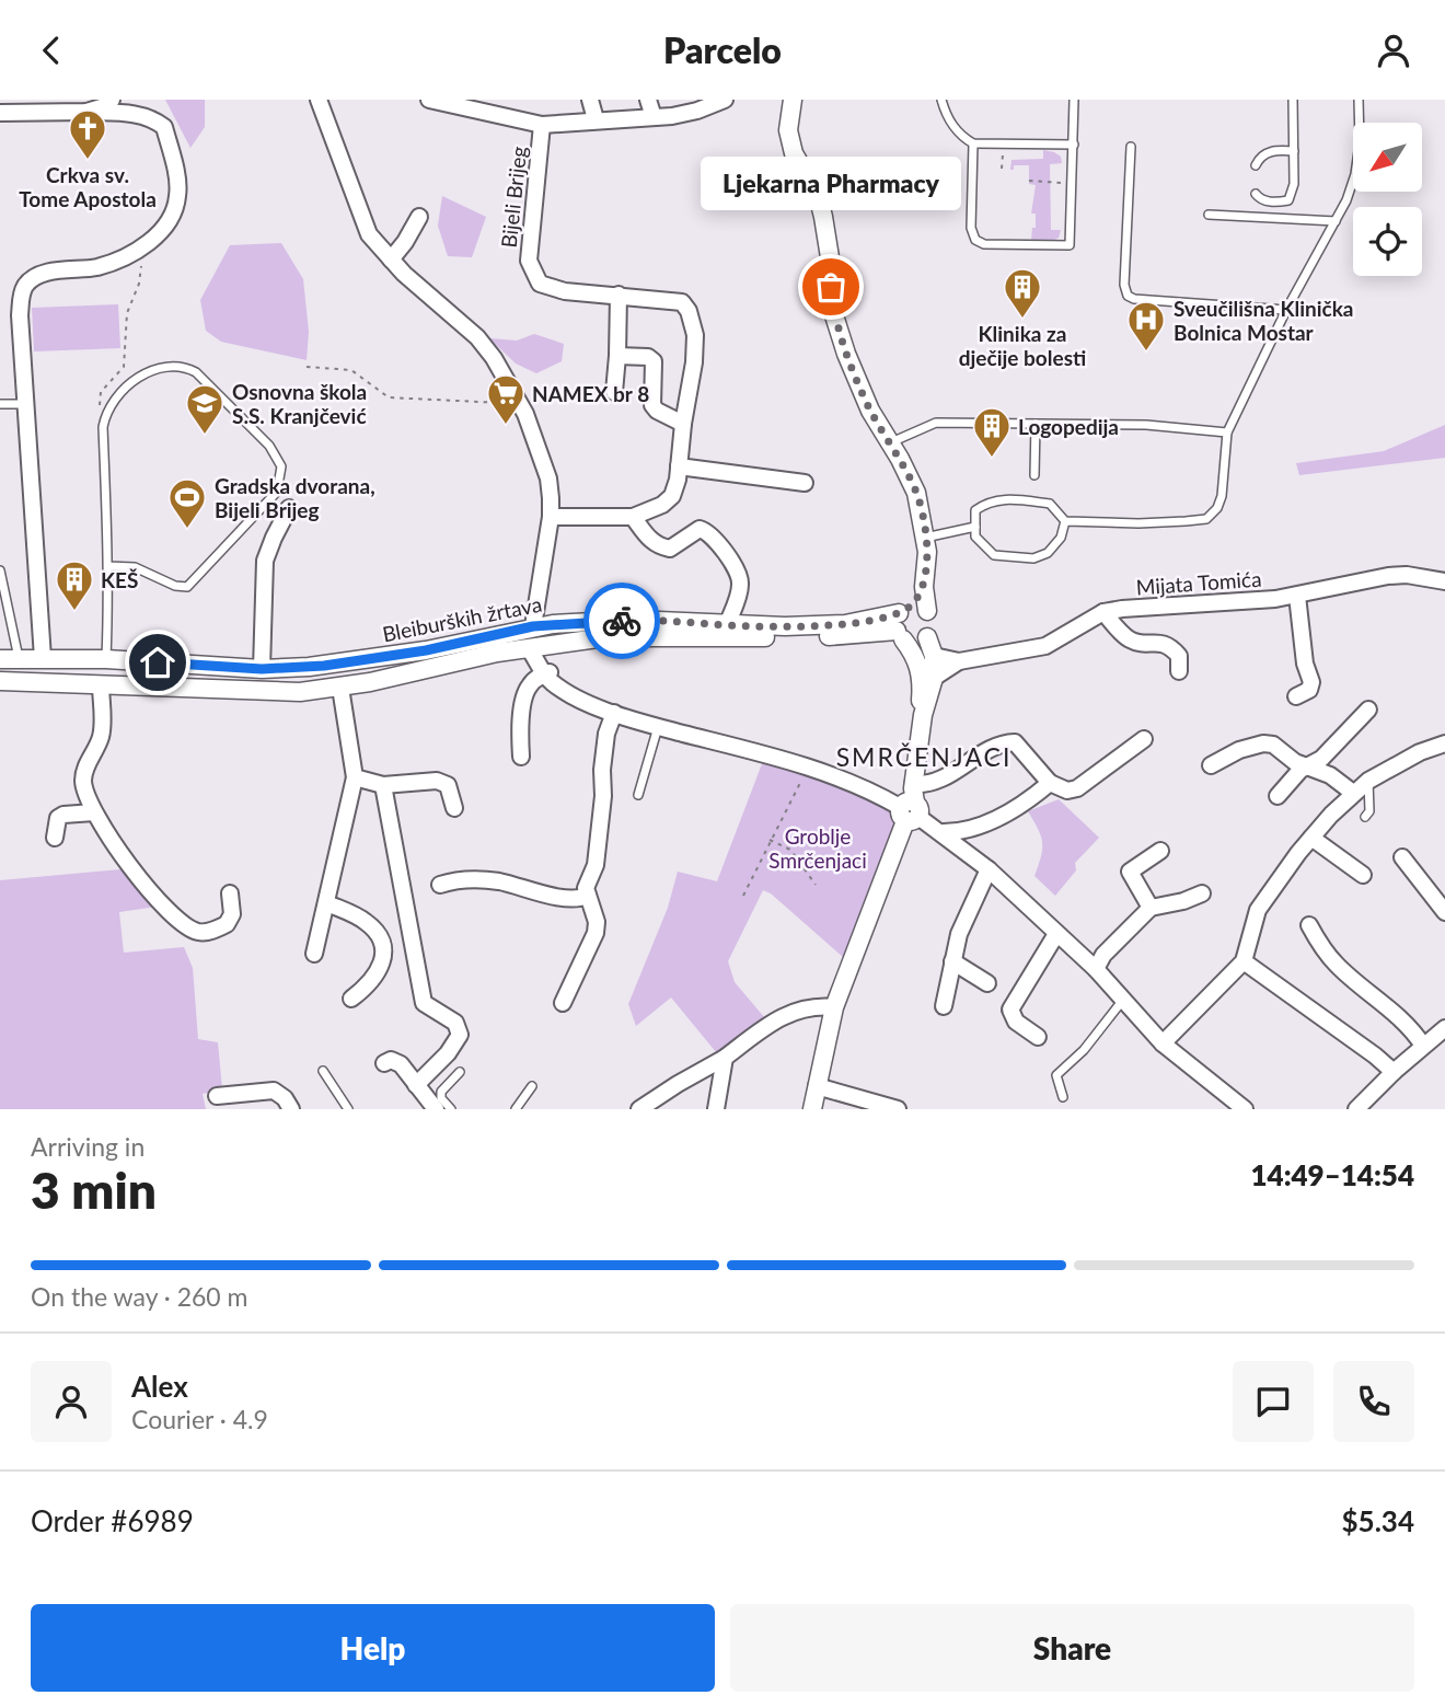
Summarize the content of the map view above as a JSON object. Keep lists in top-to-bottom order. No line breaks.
{"streets":{"street":["Bijeli Brijeg","Mijata Tomića","Bleiburških žrtava"]},"districts":["SMRČENJACI"],"parks":["Groblje Smrčenjaci"],"places":{"church":["Crkva sv. Tome Apostola"],"other":["Ljekarna Pharmacy"],"building":["Klinika za dječije bolesti","Logopedija","KEŠ"],"hospital":["Sveučilišna Klinička Bolnica Mostar"],"supermarket":["NAMEX br 8"],"school or university":["Osnovna škola S.S. Kranjčević"],"sports":["Gradska dvorana, Bijeli Brijeg"]},"north":"bottom left","page":{"header":"Parcelo","bubble":"Ljekarna Pharmacy","heading":["3 min","Arriving in","14:49–14:54"],"panel":["Alex","Courier · 4.9","Order #6989","$5.34"],"bar":"On the way · 260 m","buttons":["Help","Share"]}}
